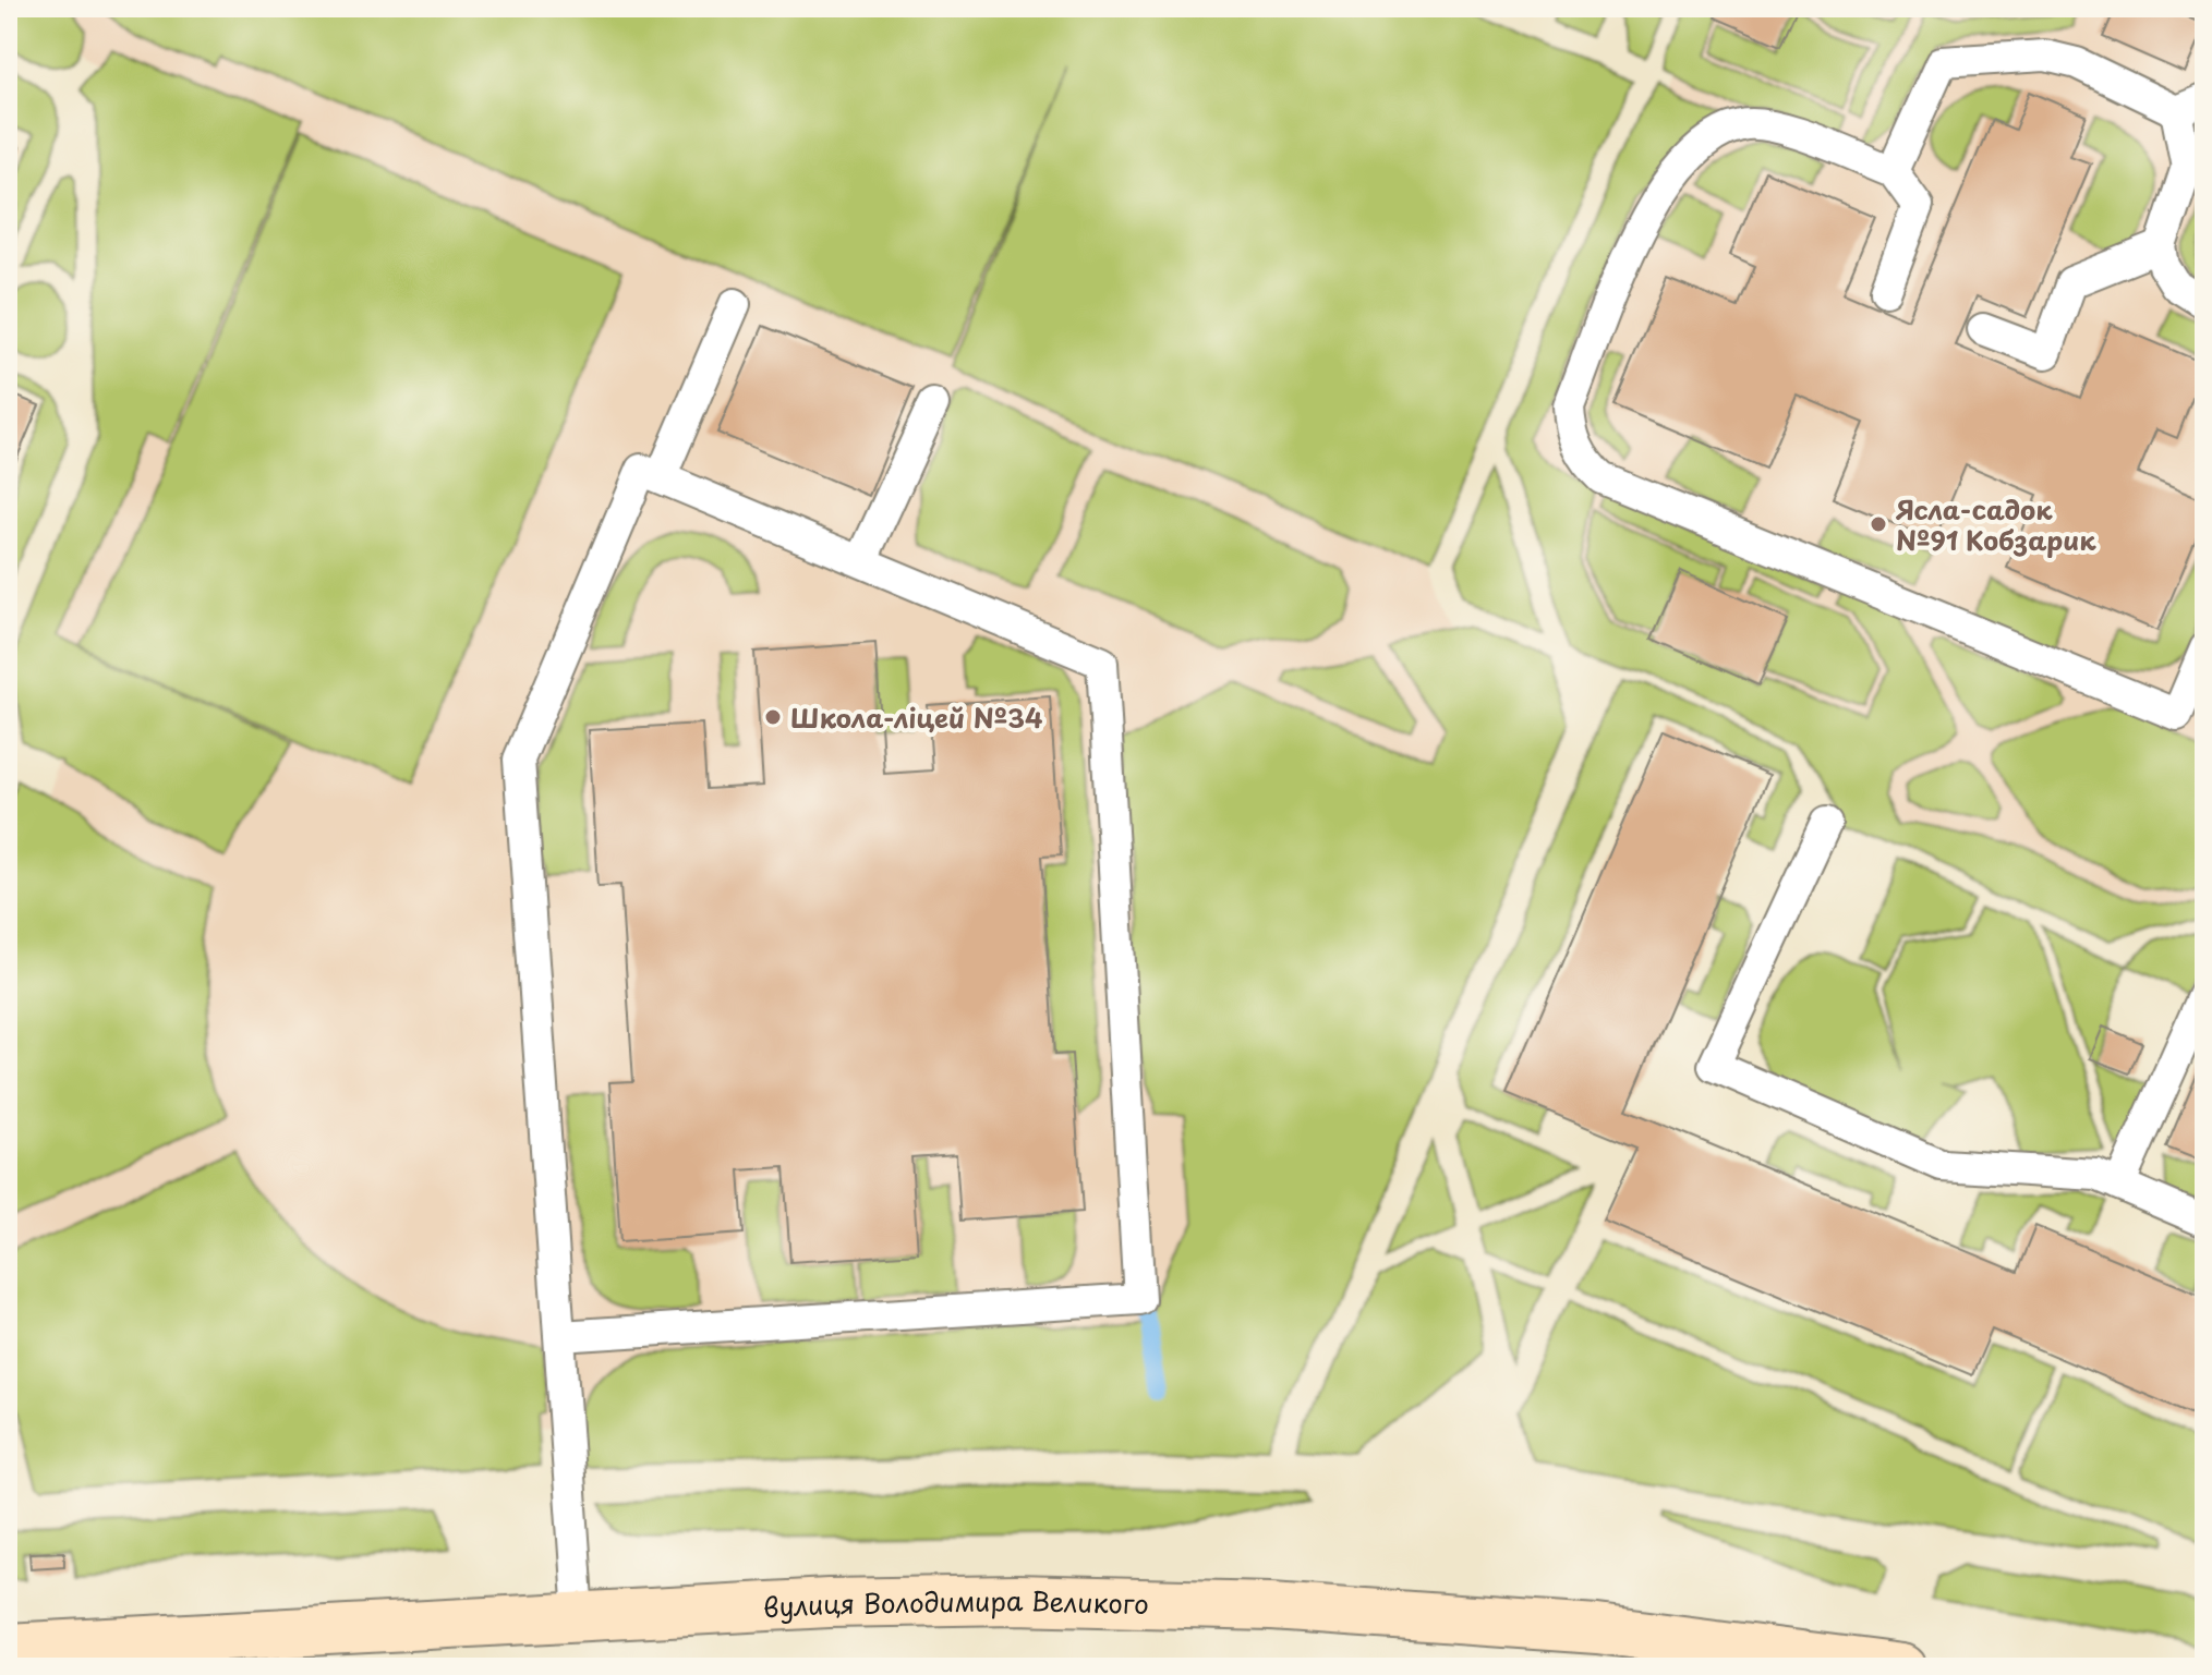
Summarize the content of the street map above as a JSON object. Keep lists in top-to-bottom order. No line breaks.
{"streets":{"main road":["вулиця Володимира Великого"]},"places":["Ясла-садок №91 Кобзарик","Школа-ліцей №34"]}
